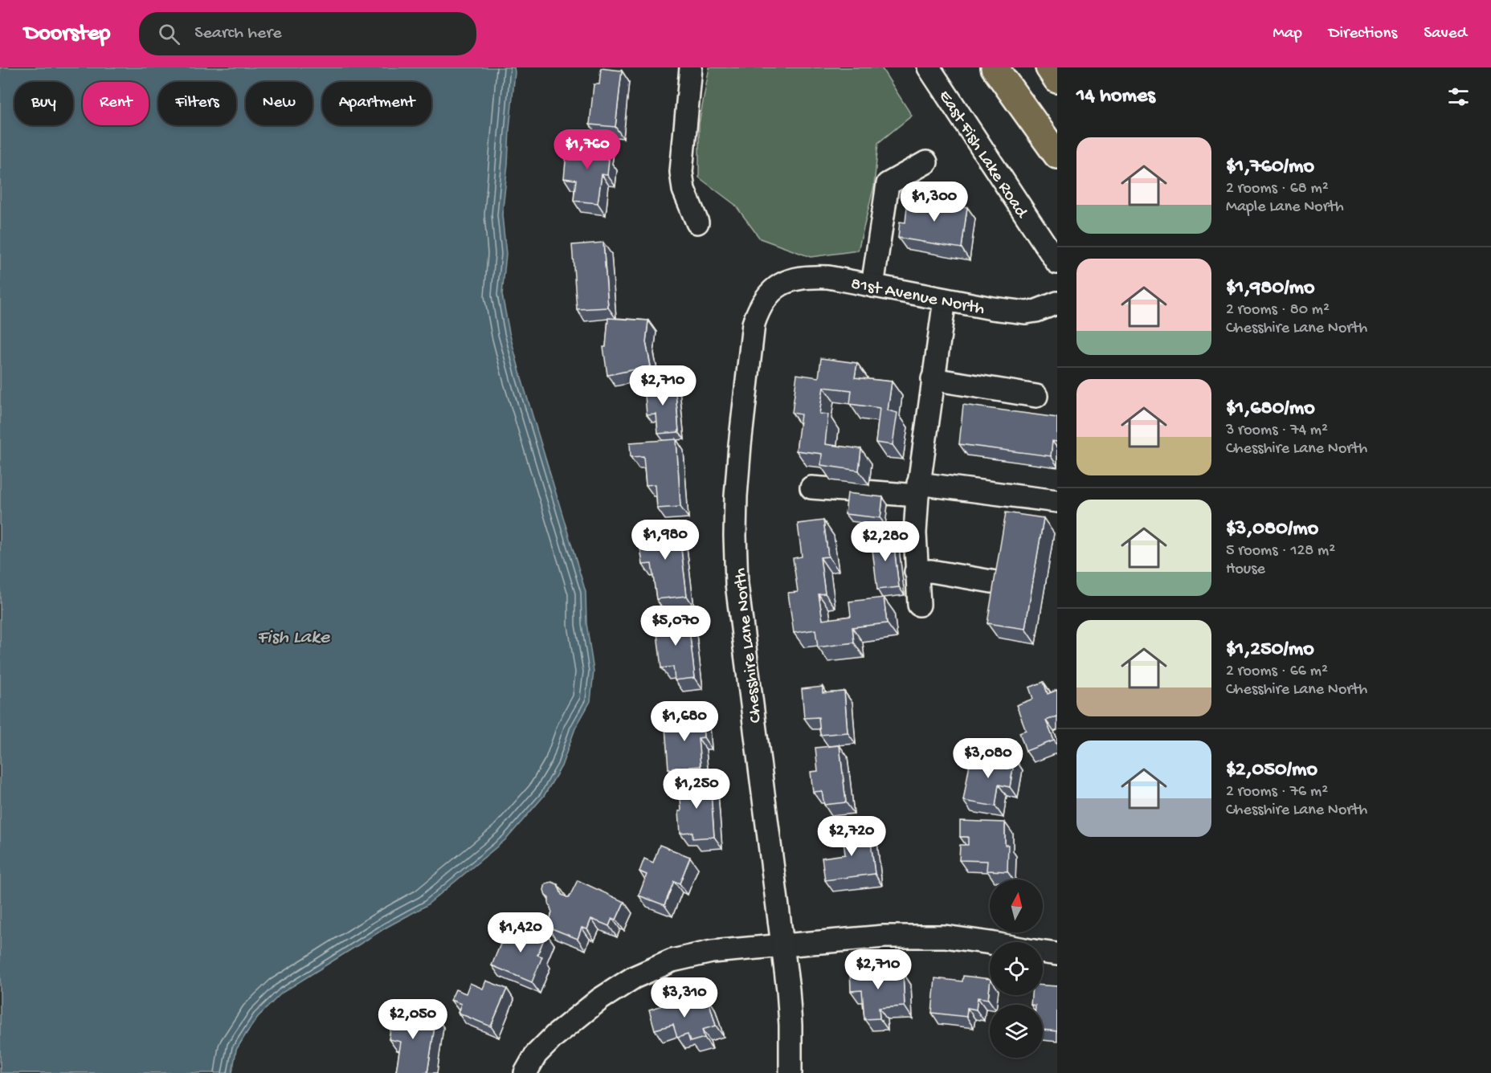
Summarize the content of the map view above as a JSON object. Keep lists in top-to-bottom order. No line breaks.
{"streets":{"street":["East Fish Lake Road","81st Avenue North","Chesshire Lane North"]},"crossings":[["81st Avenue North","Chesshire Lane North"]],"water":["Fish Lake"],"north":"top","page":{"header":"Doorstep","search":"Search here","nav":["Map","Directions","Saved"],"heading":"14 homes","chip":["Buy","Rent","Filters","New","Apartment"],"list":[{"name":"$1,760/mo","note":"2 rooms · 68 m² · Maple Lane North"},{"name":"$1,980/mo","note":"2 rooms · 80 m² · Chesshire Lane North"},{"name":"$1,680/mo","note":"3 rooms · 74 m² · Chesshire Lane North"},{"name":"$3,080/mo","note":"5 rooms · 128 m² · House"},{"name":"$1,250/mo","note":"2 rooms · 66 m² · Chesshire Lane North"},{"name":"$2,050/mo","note":"2 rooms · 76 m² · Chesshire Lane North"}],"price":["$1,760","$1,300","$2,710","$1,980","$2,280","$5,070","$1,680","$3,080","$1,250","$2,720","$1,420","$2,710","$3,310","$2,050"]}}
